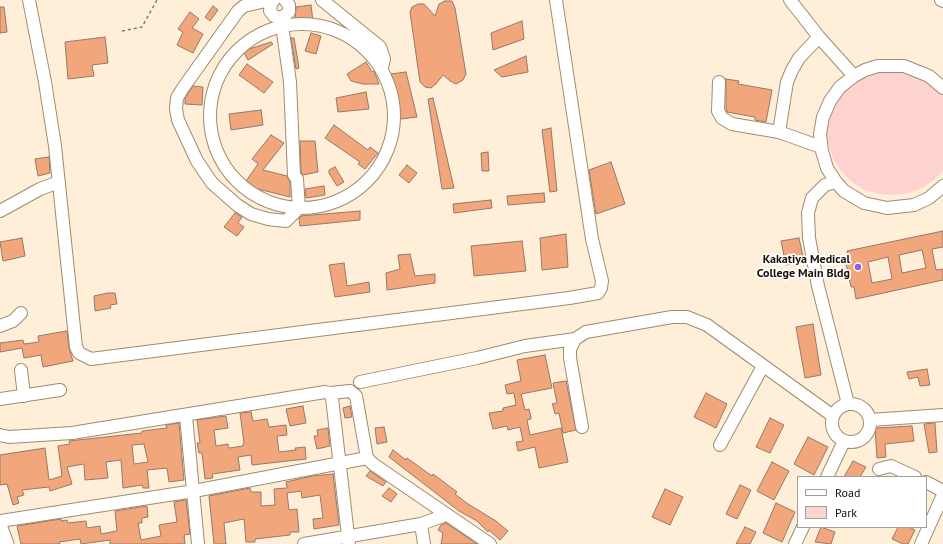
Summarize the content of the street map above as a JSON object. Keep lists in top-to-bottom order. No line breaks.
{"places":["Kakatiya Medical College Main Bldg"],"legend":["Road","Park"]}
